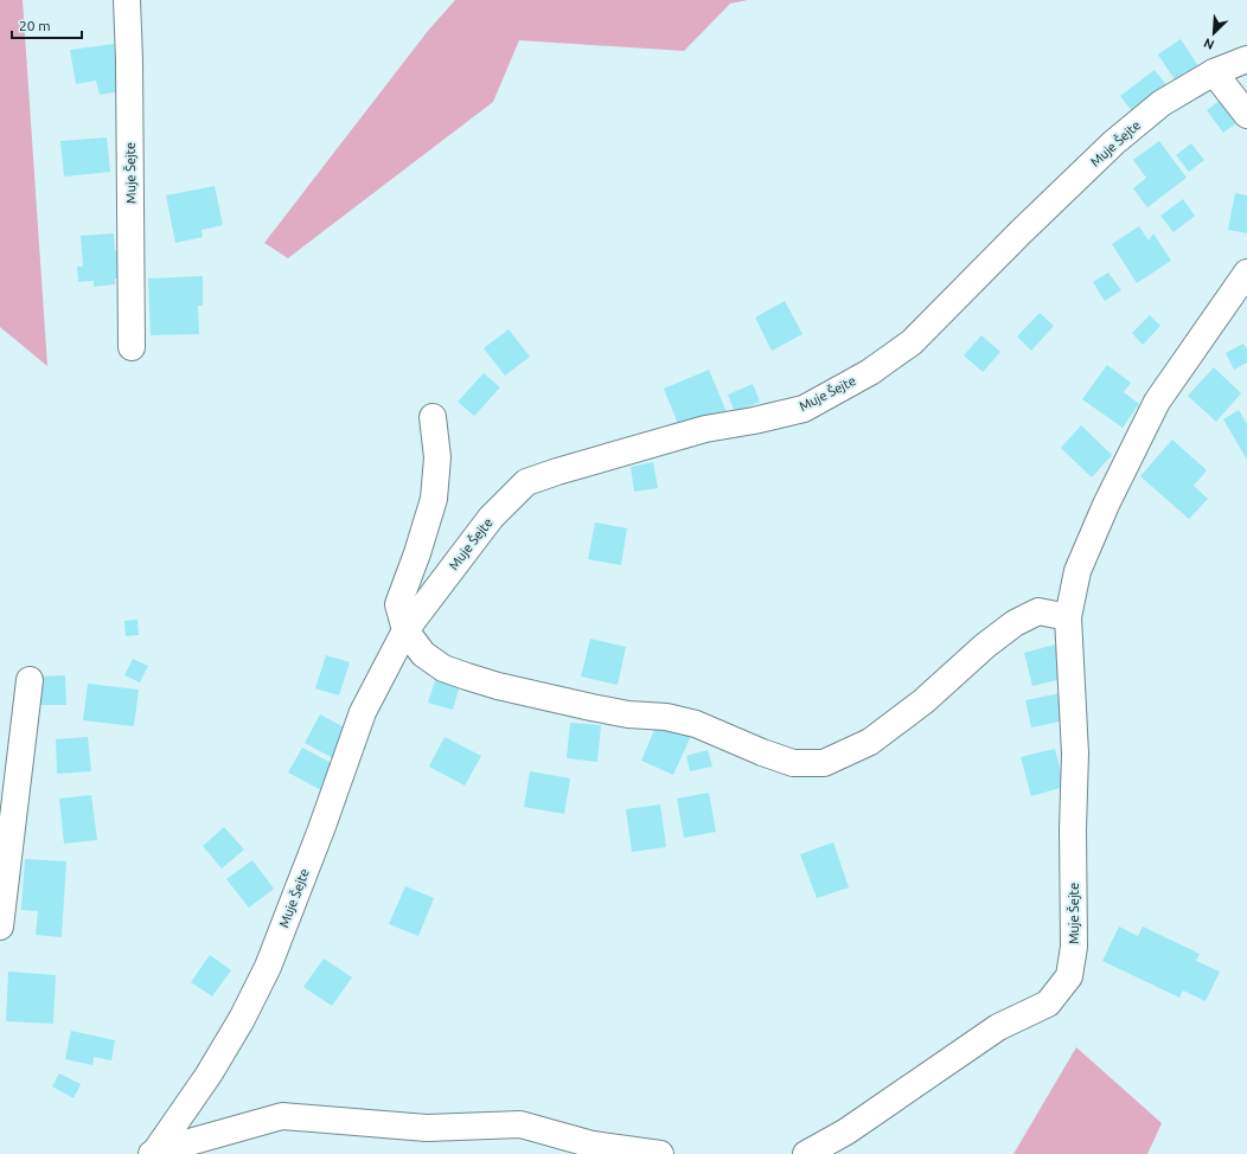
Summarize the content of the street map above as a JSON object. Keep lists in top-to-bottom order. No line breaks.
{"streets":{"street":["Muje Šejte"]},"scale_bar":"20 m","north":"bottom left"}
